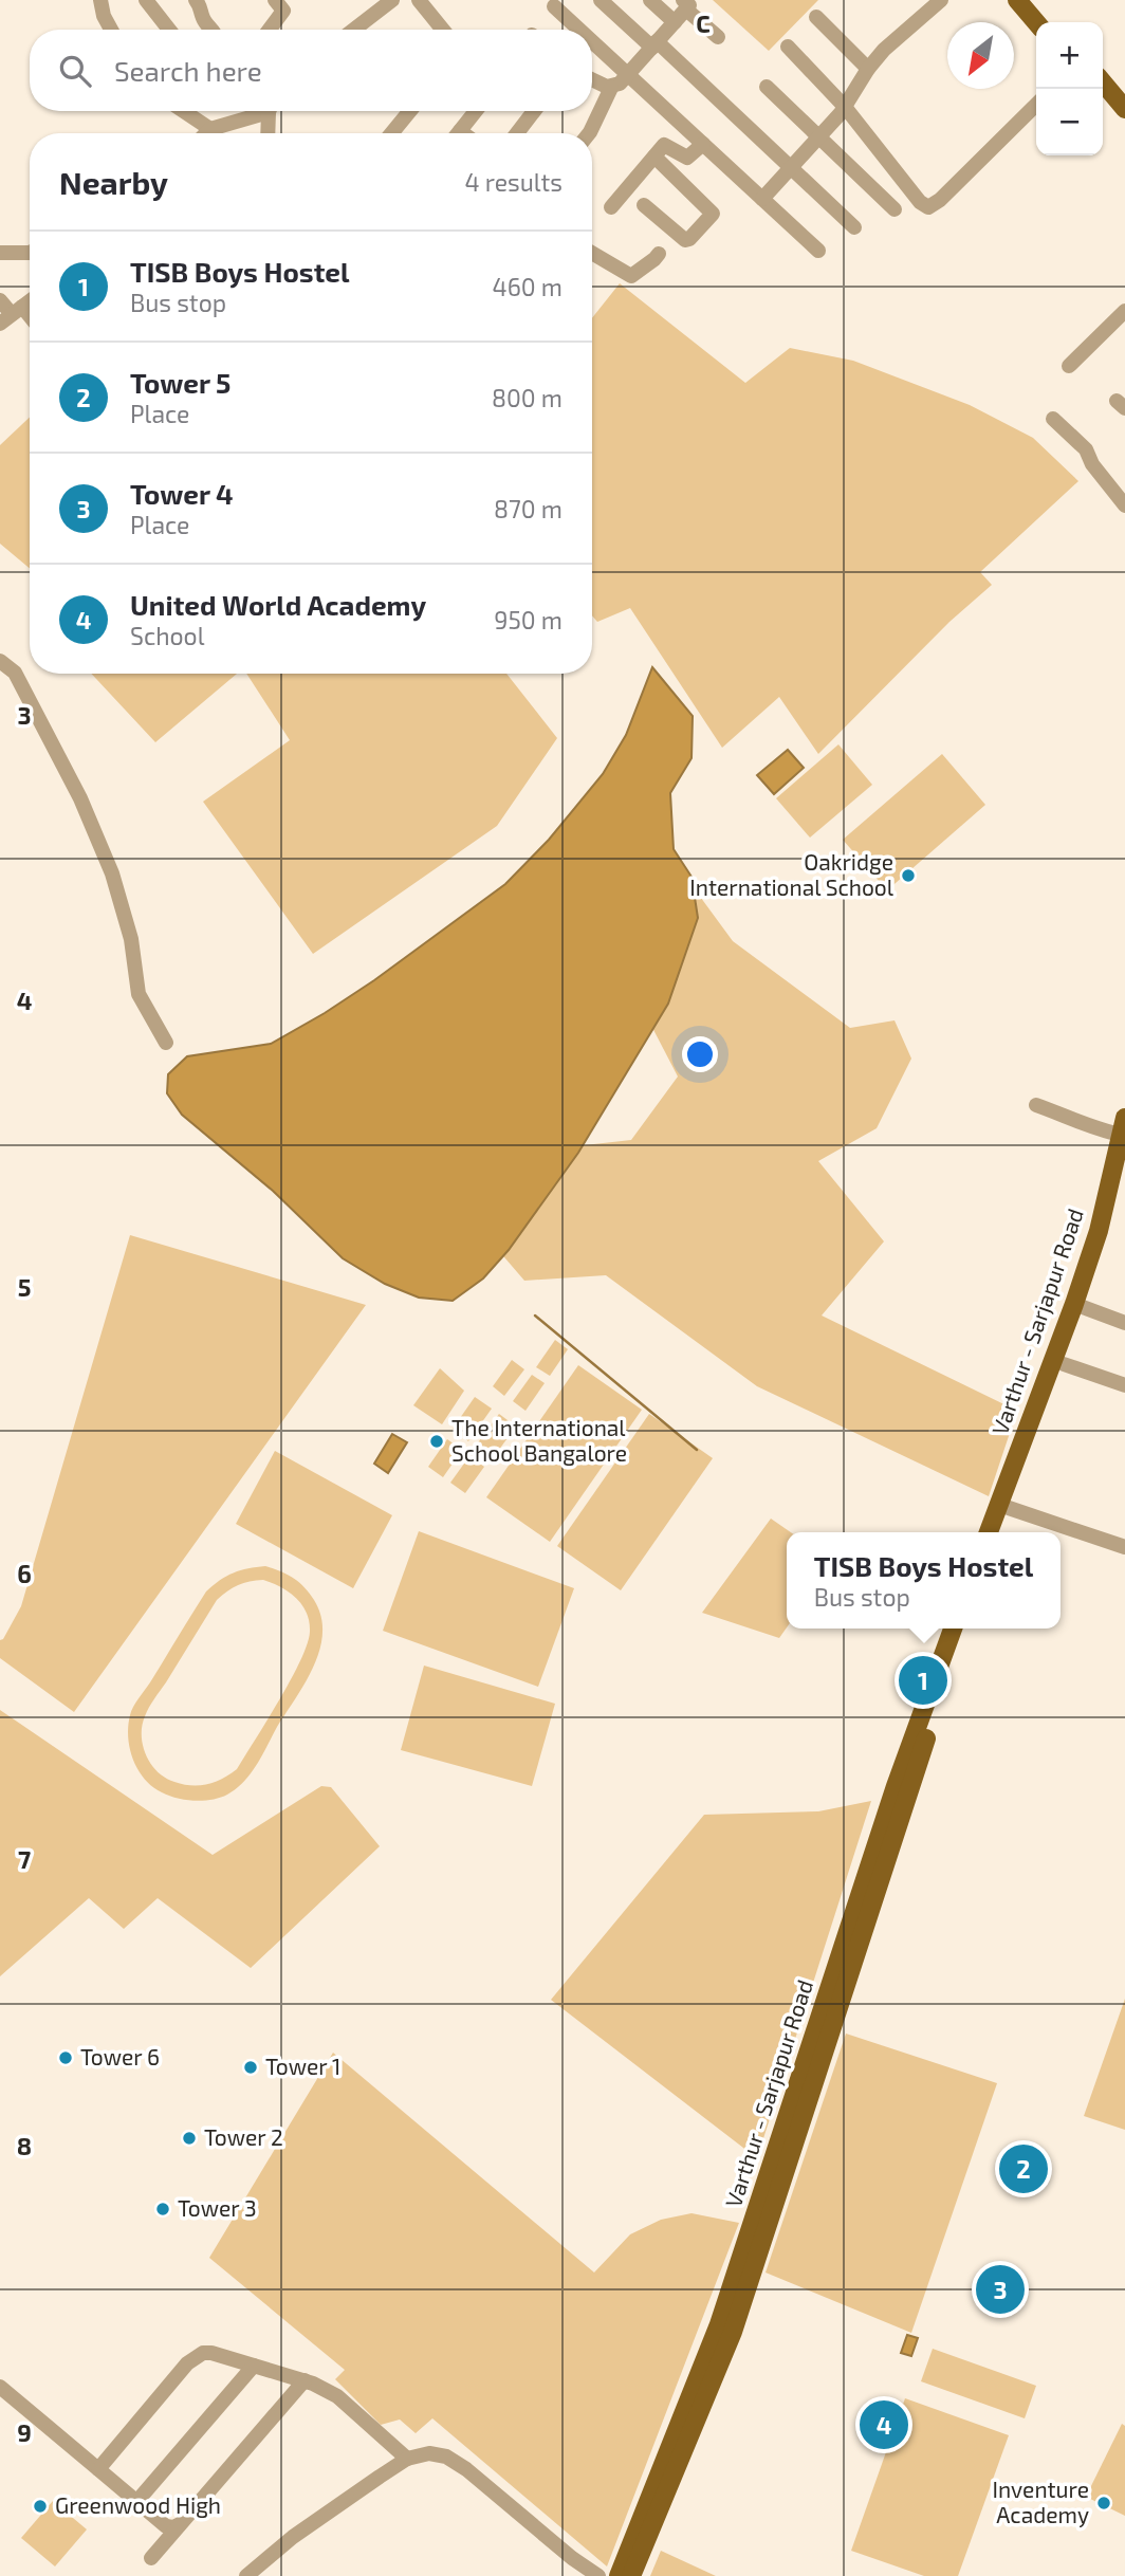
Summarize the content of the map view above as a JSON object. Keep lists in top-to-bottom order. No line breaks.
{"streets":{"main road":["Varthur - Sarjapur Road"]},"places":["Oakridge International School","The International School Bangalore","Tower 6","Tower 1","Tower 2","Tower 3","Inventure Academy","Greenwood High"],"north":"bottom left","page":{"map_buttons":["+","−"],"search":"Search here","heading":["Nearby","4 results"],"list":[{"mark":"1","name":"TISB Boys Hostel","note":"Bus stop","value":"460 m"},{"mark":"2","name":"Tower 5","note":"Place","value":"800 m"},{"mark":"3","name":"Tower 4","note":"Place","value":"870 m"},{"mark":"4","name":"United World Academy","note":"School","value":"950 m"}],"popup":["TISB Boys Hostel","Bus stop"],"pins":["1","2","3","4"]},"grid":{"columns":["C"],"rows":["3","4","5","6","7","8","9"]}}
